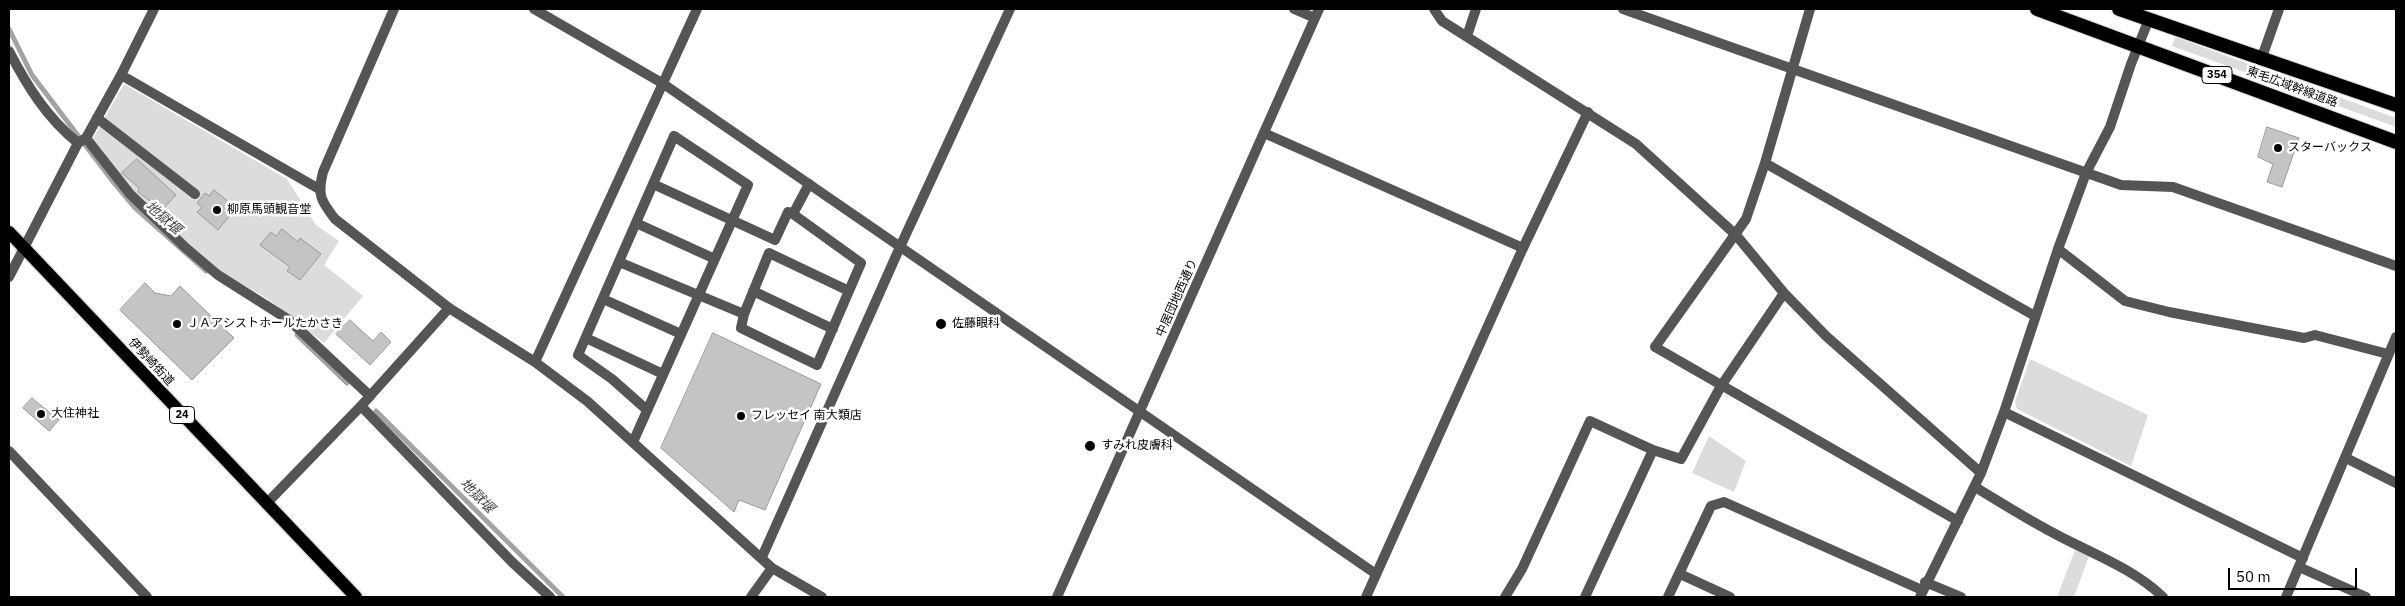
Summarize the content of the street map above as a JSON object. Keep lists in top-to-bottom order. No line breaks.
{"streets":{"highway":["354","東毛広域幹線道路"],"main road":["伊勢崎街道","24"],"street":["中居団地西通り"]},"water":["地獄堰"],"places":["スターバックス","柳原馬頭観音堂","ＪＡアシストホールたかさき","佐藤眼科","大住神社","フレッセイ 南大類店","すみれ皮膚科"],"scale_bar":"50 m"}
